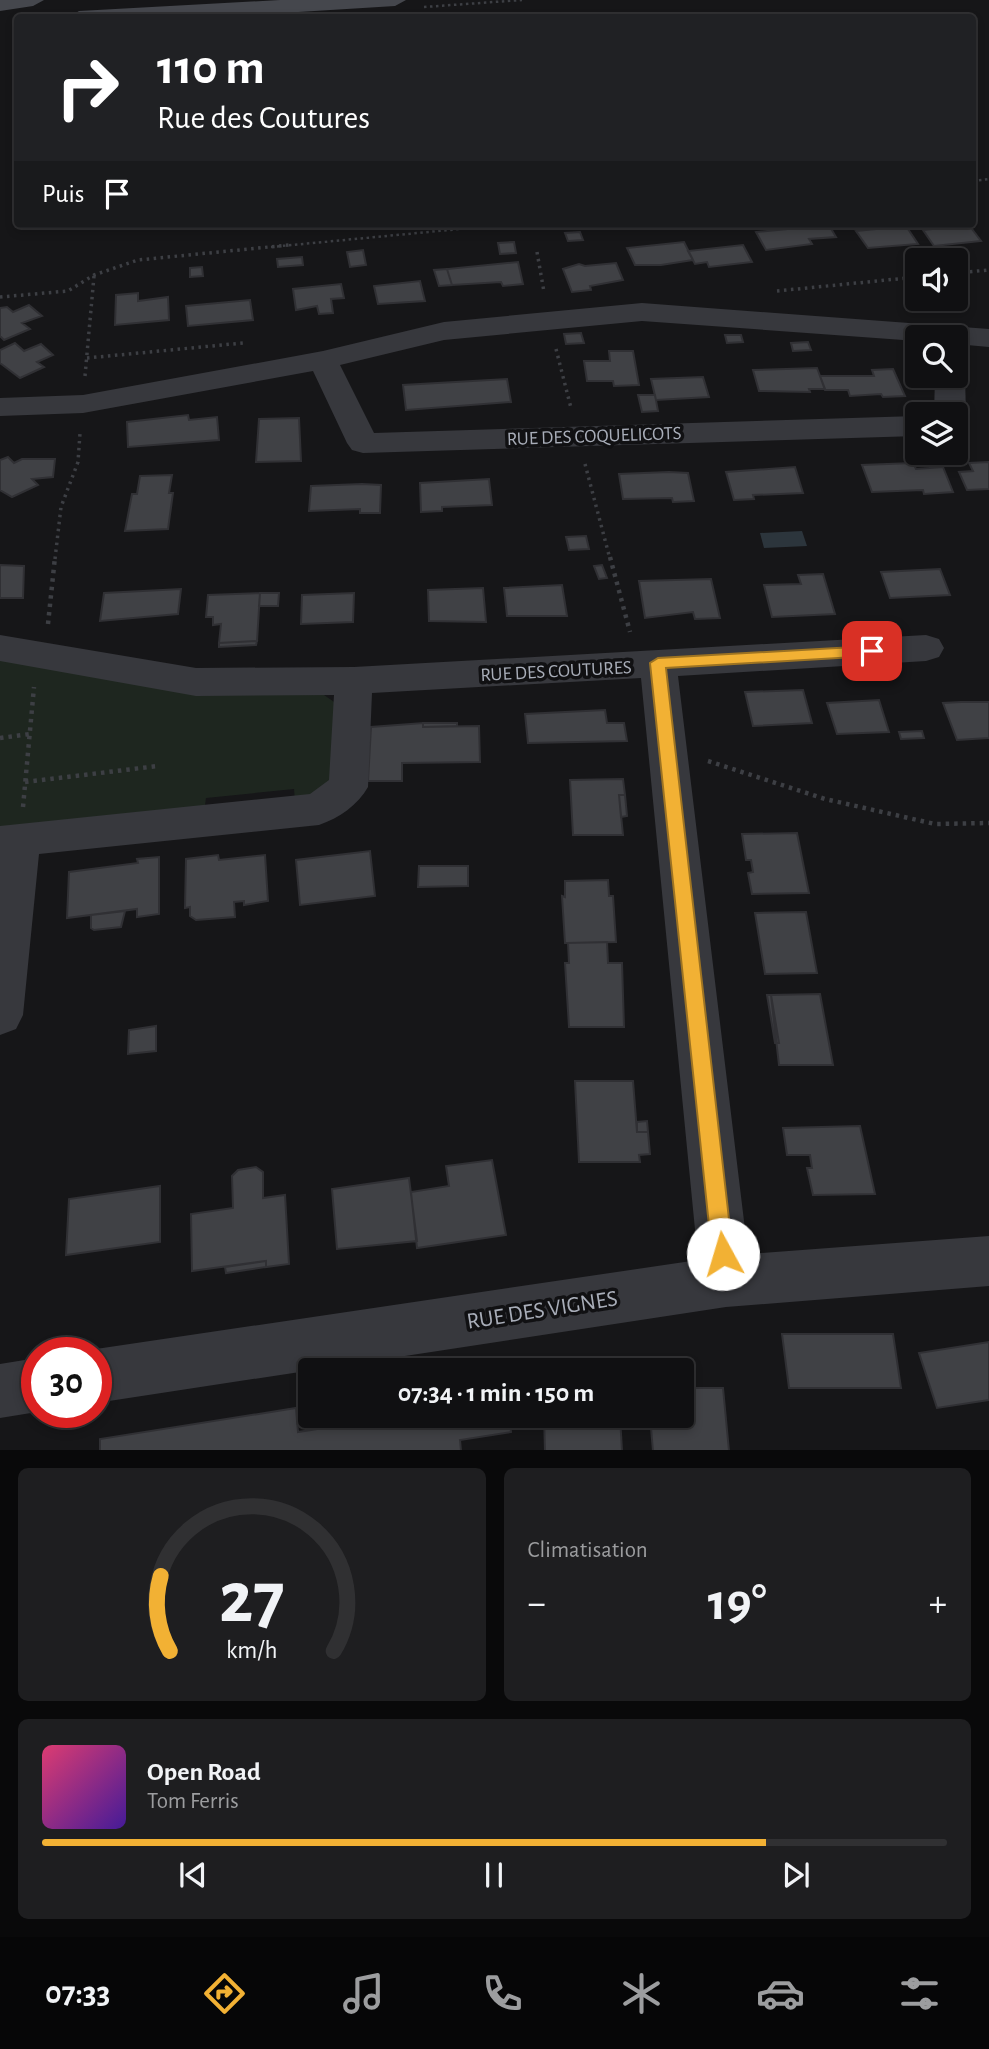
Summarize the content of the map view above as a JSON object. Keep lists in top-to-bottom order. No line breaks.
{"streets":{"street":["RUE DES COQUELICOTS","RUE DES COUTURES","RUE DES VIGNES"]},"page":{"turn":["110 m","Rue des Coutures"],"then":"Puis","limit":"30","trip":"07:34 · 1 min · 150 m","tile":"Climatisation","heat":["−","19°","+"],"song":["Open Road","Tom Ferris"],"tabs":"07:33","gauge":["27","km/h"]}}
